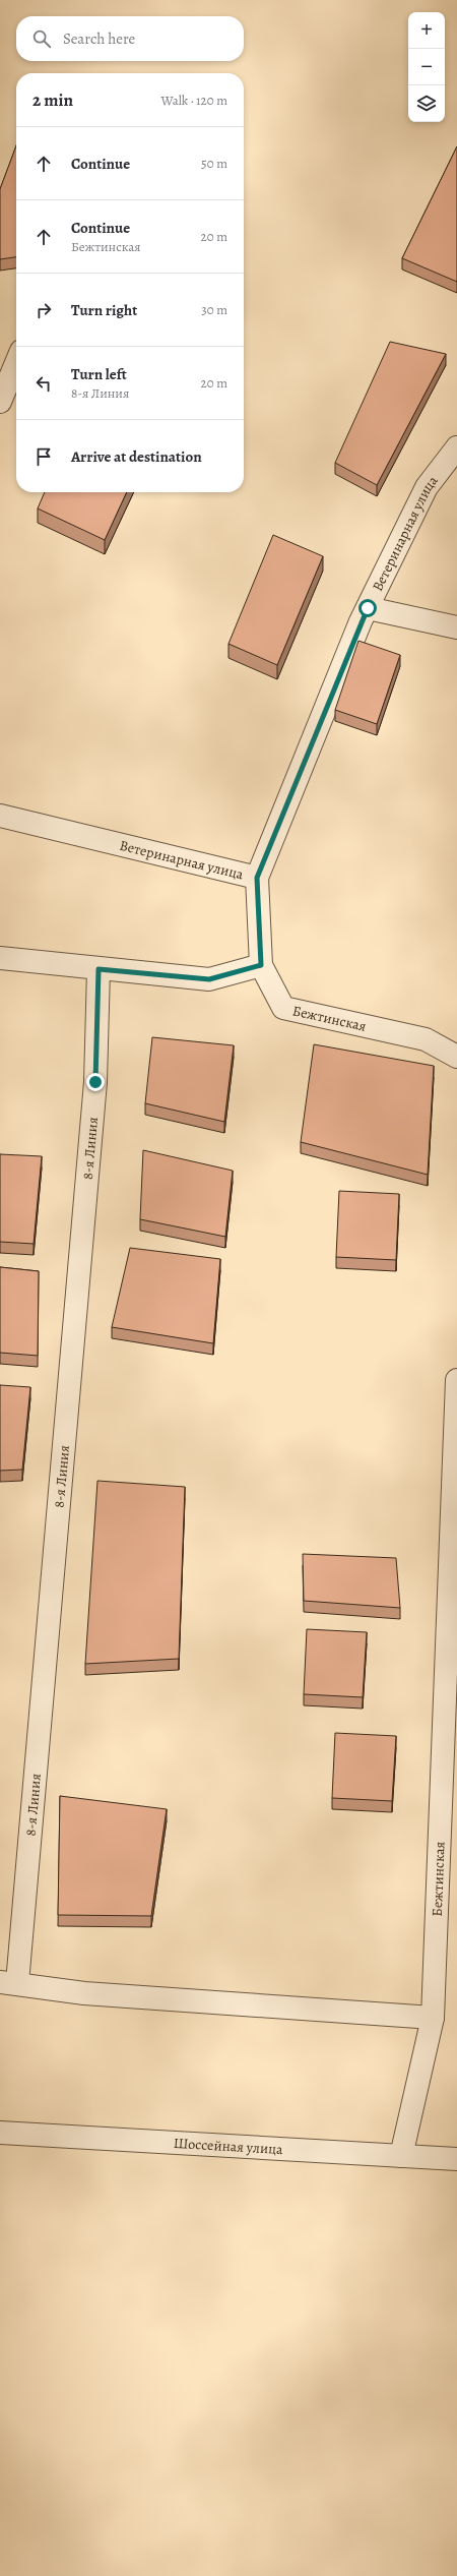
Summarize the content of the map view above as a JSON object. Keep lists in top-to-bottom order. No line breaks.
{"streets":{"street":["Ветеринарная улица","Бежтинская","8-я Линия","Шоссейная улица"]},"crossings":[["Ветеринарная улица","Бежтинская"],["Бежтинская","Шоссейная улица"]],"page":{"map_buttons":["+","−"],"search":"Search here","heading":["2 min","Walk · 120 m"],"list":[["Continue","50 m"],["Continue","Бежтинская","20 m"],["Turn right","30 m"],["Turn left","8-я Линия","20 m"],"Arrive at destination"]}}
